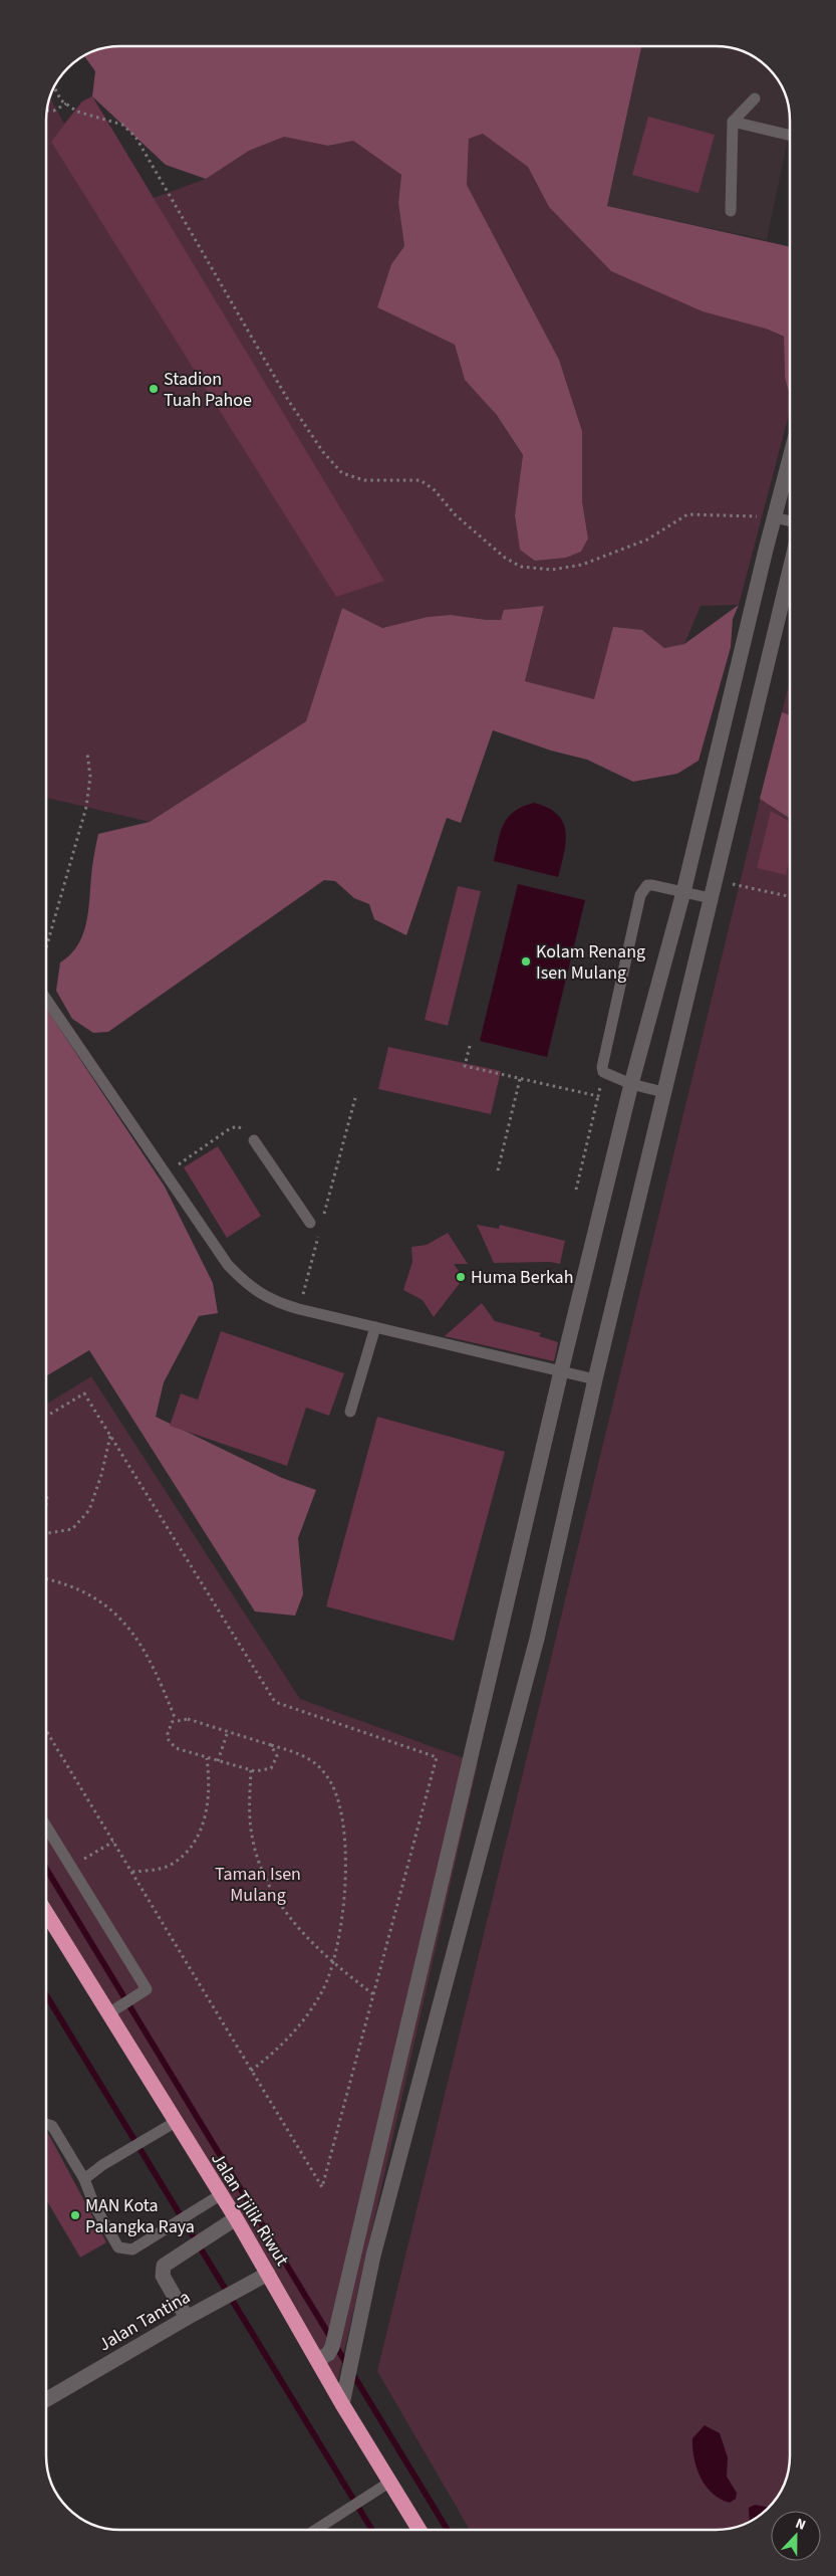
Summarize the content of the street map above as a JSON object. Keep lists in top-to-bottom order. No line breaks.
{"streets":{"highway":["Jalan Tjilik Riwut"],"street":["Jalan Tantina"]},"crossings":[["Jalan Tjilik Riwut","Jalan Tantina"]],"parks":["Taman Isen Mulang"],"places":["Stadion Tuah Pahoe","Kolam Renang Isen Mulang","Huma Berkah","MAN Kota Palangka Raya"],"north":"top"}
